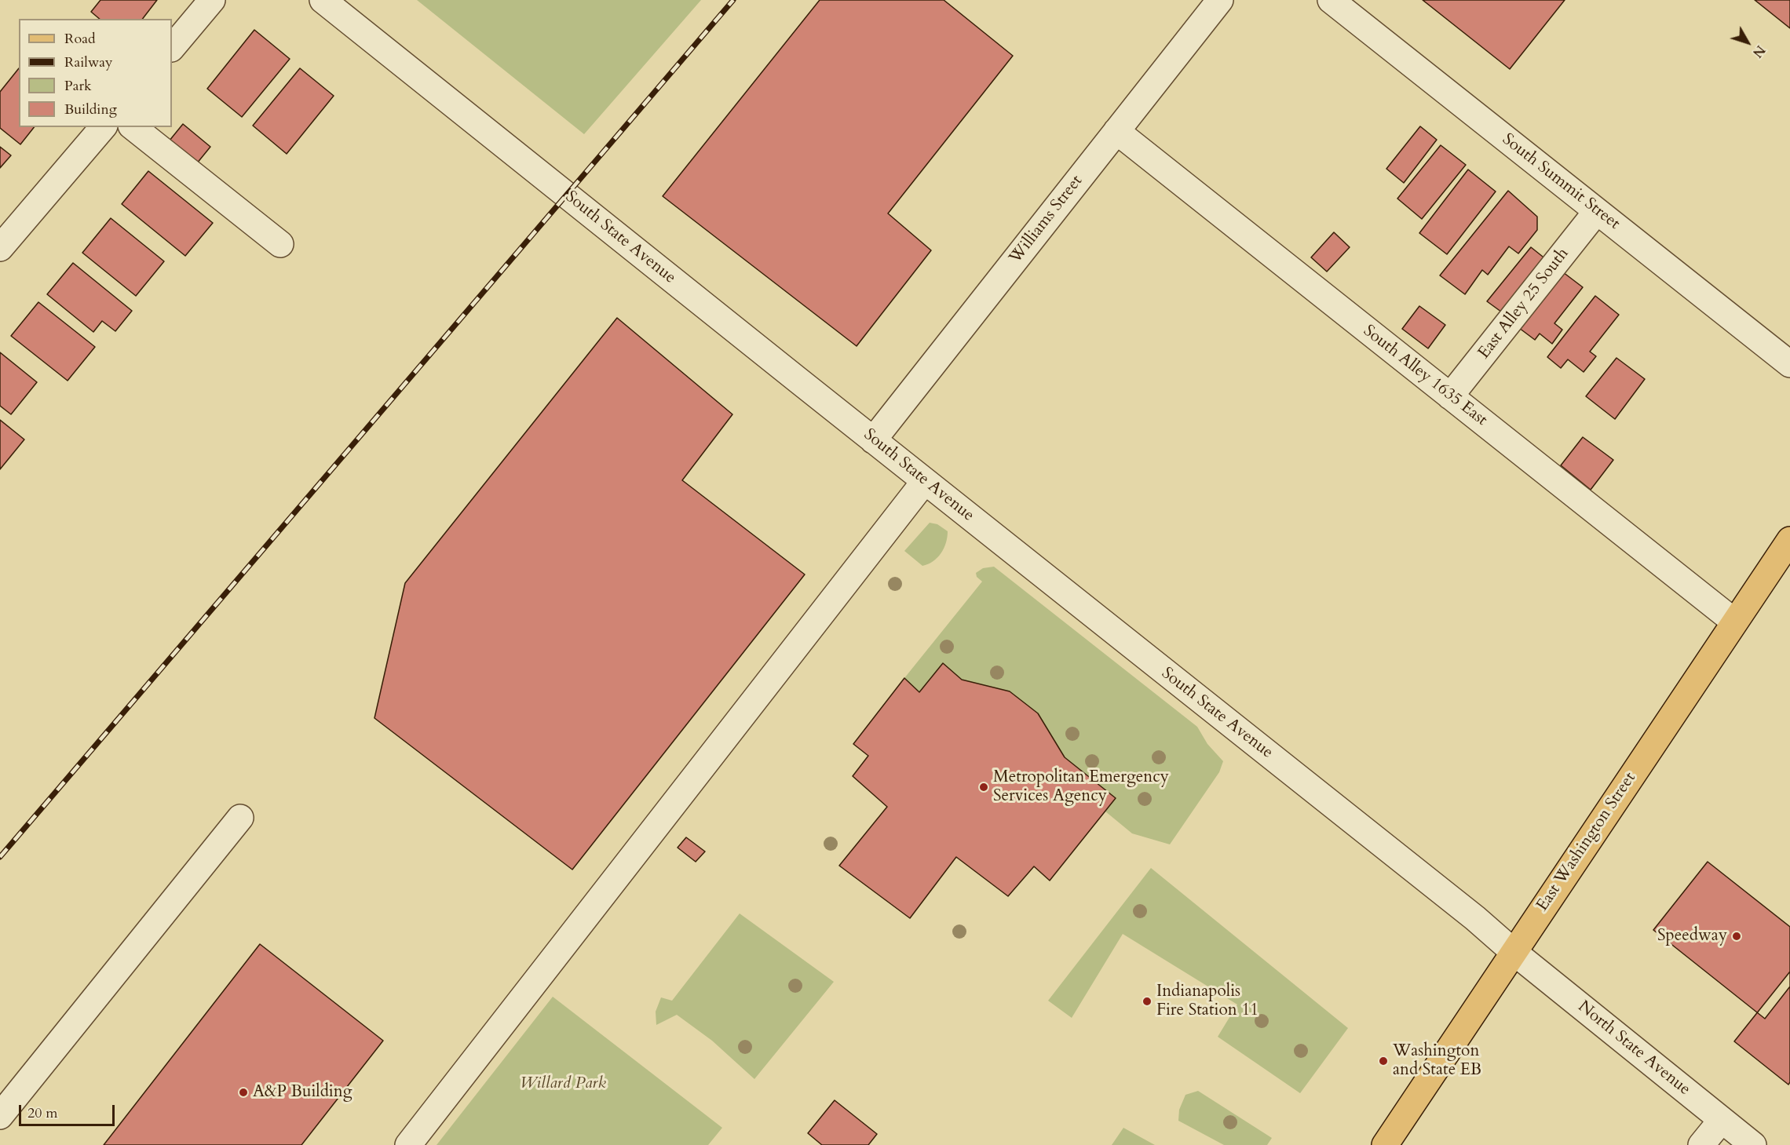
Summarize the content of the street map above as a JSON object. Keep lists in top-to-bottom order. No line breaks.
{"streets":{"main road":["East Washington Street"],"street":["South Summit Street","Williams Street","South State Avenue","East Alley 25 South","South Alley 1635 East","North State Avenue"]},"crossings":[["South Summit Street","East Alley 25 South"],["Williams Street","South State Avenue"],["Williams Street","South Alley 1635 East"],["South State Avenue","East Washington Street"],["South State Avenue","North State Avenue"],["East Alley 25 South","South Alley 1635 East"],["South Alley 1635 East","East Washington Street"],["East Washington Street","North State Avenue"]],"parks":["Willard Park"],"places":["Metropolitan Emergency Services Agency","Speedway","Indianapolis Fire Station 11","Washington and State EB","A&P Building"],"legend":["Road","Railway","Park","Building"],"scale_bar":"20 m","north":"bottom right"}
